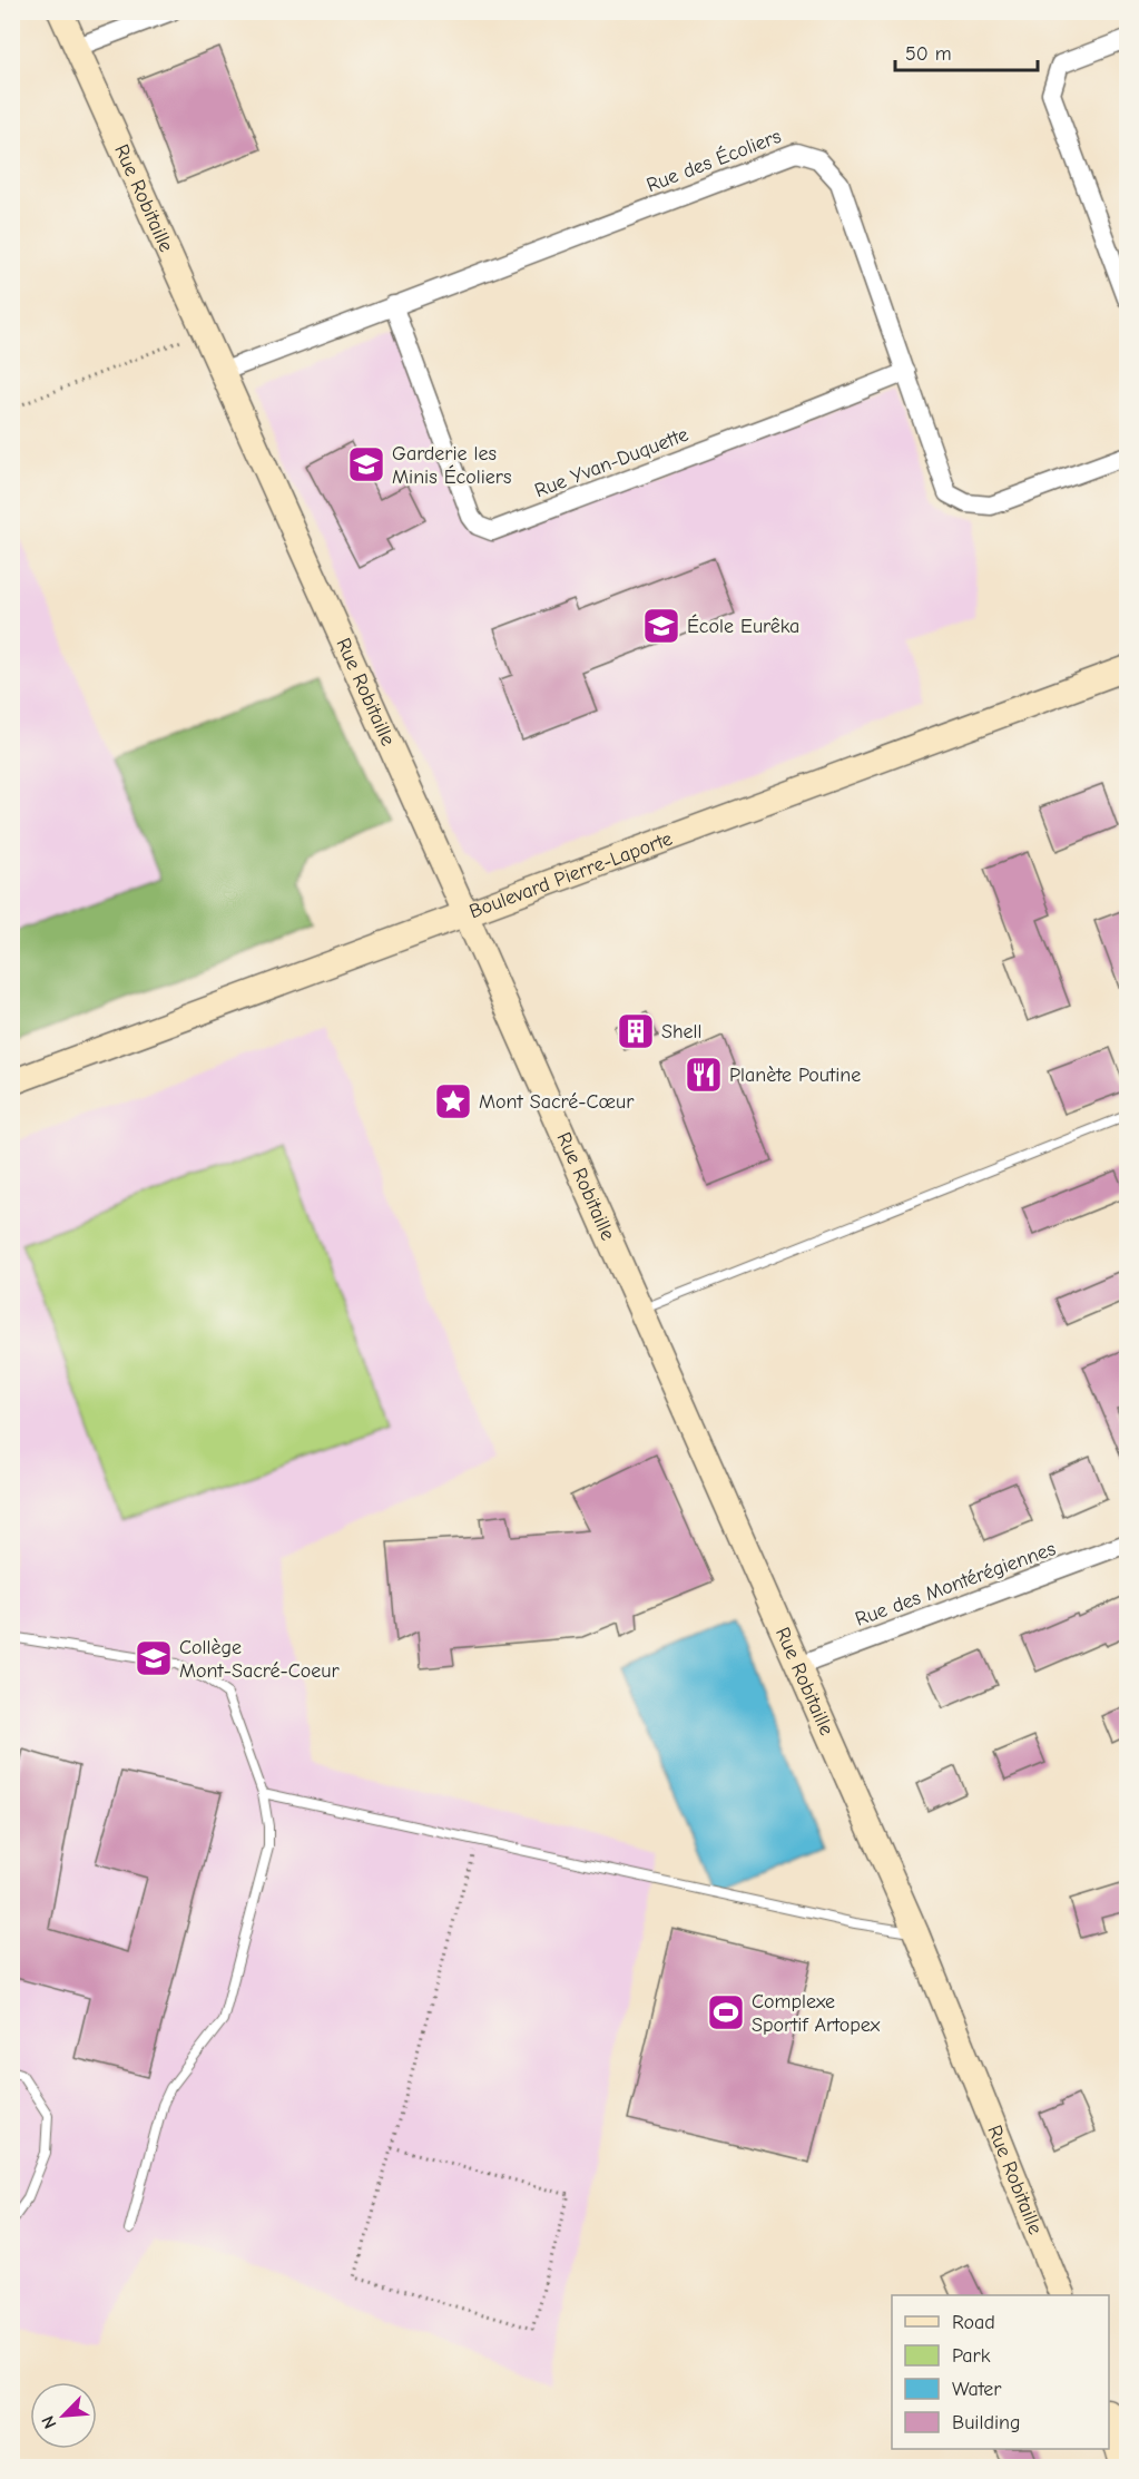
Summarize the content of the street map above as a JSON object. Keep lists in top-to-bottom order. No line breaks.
{"streets":{"street":["Rue des Écoliers","Rue Robitaille","Rue Yvan-Duquette","Boulevard Pierre-Laporte","Rue des Montérégiennes"]},"crossings":[["Rue des Écoliers","Rue Robitaille"],["Rue des Écoliers","Rue Yvan-Duquette"],["Rue Robitaille","Boulevard Pierre-Laporte"],["Rue Robitaille","Rue des Montérégiennes"]],"places":{"school or university":["Garderie les Minis Écoliers","École Eurêka","Collège Mont-Sacré-Coeur"],"building":["Shell"],"restaurant":["Planète Poutine"],"place":["Mont Sacré-Cœur"],"sports":["Complexe Sportif Artopex"]},"legend":["Road","Park","Water","Building"],"scale_bar":"50 m","north":"bottom left"}
